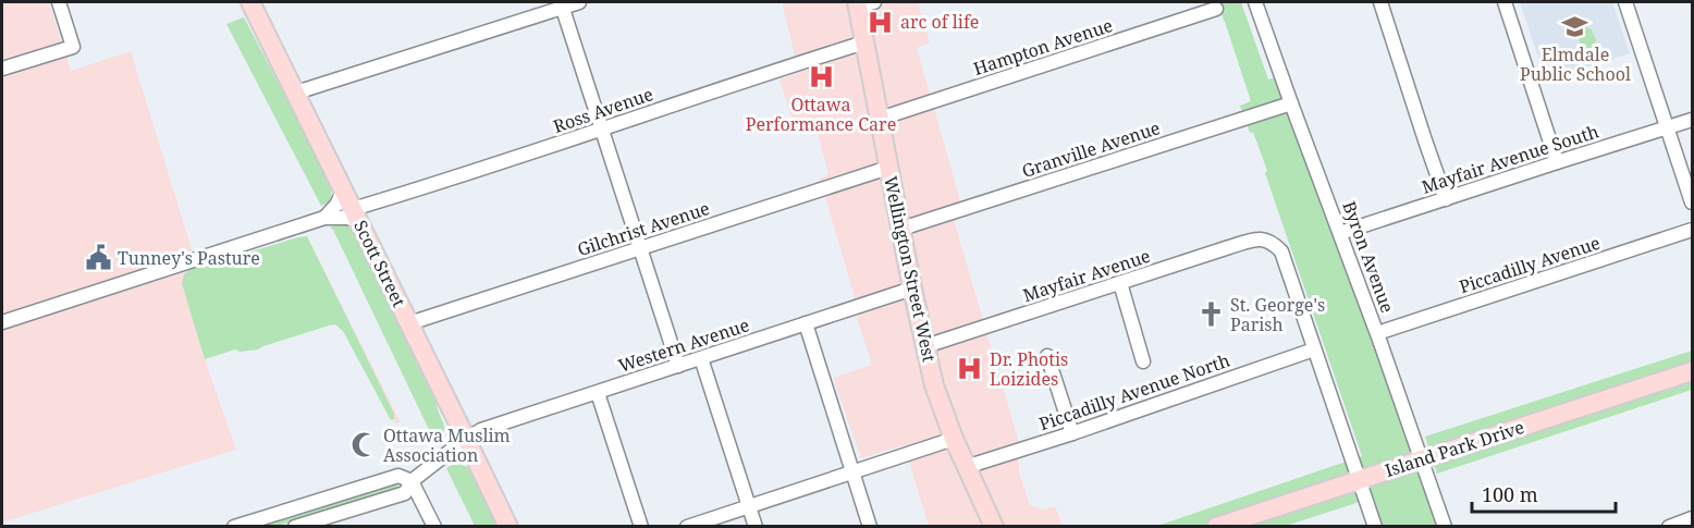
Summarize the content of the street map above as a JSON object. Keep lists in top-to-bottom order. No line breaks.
{"streets":{"main road":["Scott Street","Wellington Street West","Island Park Drive"],"street":["Hampton Avenue","Ross Avenue","Granville Avenue","Mayfair Avenue South","Gilchrist Avenue","Byron Avenue","Piccadilly Avenue","Mayfair Avenue","Western Avenue","Piccadilly Avenue North"]},"crossings":[["Hampton Avenue","Wellington Street West"],["Ross Avenue","Scott Street"],["Ross Avenue","Wellington Street West"],["Granville Avenue","Byron Avenue"],["Granville Avenue","Wellington Street West"],["Mayfair Avenue South","Byron Avenue"],["Gilchrist Avenue","Scott Street"],["Gilchrist Avenue","Wellington Street West"],["Byron Avenue","Piccadilly Avenue"],["Byron Avenue","Island Park Drive"],["Scott Street","Western Avenue"],["Wellington Street West","Mayfair Avenue"],["Wellington Street West","Western Avenue"],["Wellington Street West","Piccadilly Avenue North"],["Mayfair Avenue","Piccadilly Avenue North"]],"places":{"hospital":["arc of life","Ottawa Performance Care","Dr. Photis Loizides"],"school or university":["Elmdale Public School"],"public building":["Tunney's Pasture"],"church":["St. George's Parish"],"mosque":["Ottawa Muslim Association"]},"scale_bar":"100 m"}
